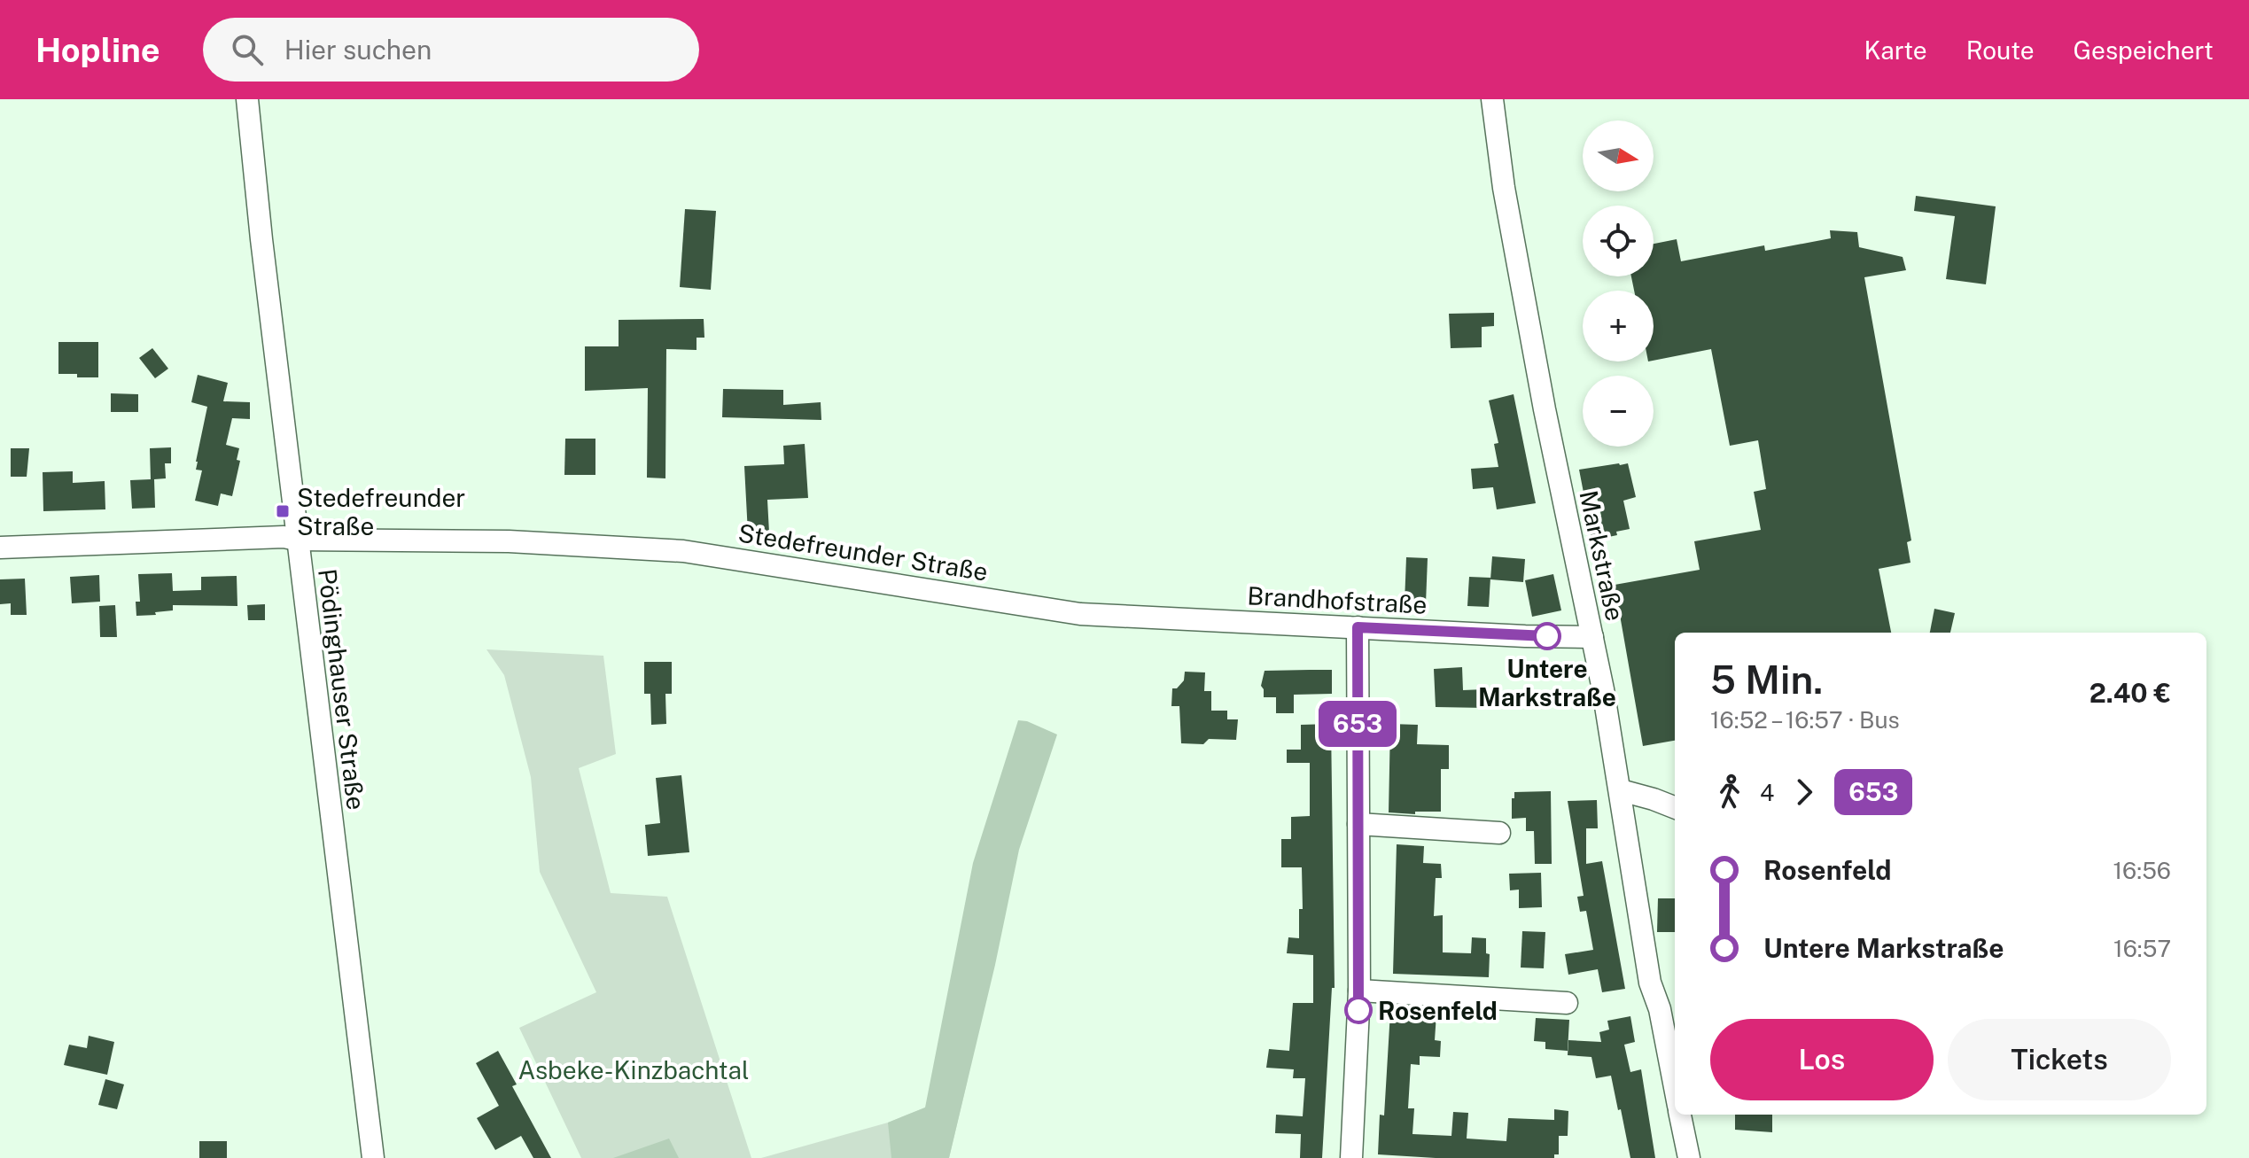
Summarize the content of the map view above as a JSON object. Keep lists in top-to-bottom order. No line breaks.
{"streets":{"street":["Stedefreunder Straße","Markstraße","Brandhofstraße","Pödinghauser Straße"]},"crossings":[["Stedefreunder Straße","Brandhofstraße"],["Stedefreunder Straße","Pödinghauser Straße"],["Markstraße","Brandhofstraße"]],"parks":["Asbeke-Kinzbachtal"],"places":{"transit":["Stedefreunder Straße"],"other":["Untere Markstraße","Rosenfeld"]},"lines":["bus line 653"],"north":"right","page":{"header":"Hopline","search":"Hier suchen","nav":["Karte","Route","Gespeichert"],"on_map":"653","map_buttons":["+","−"],"heading":["5 Min.","16:52 – 16:57 · Bus","2.40 €"],"legs":["4","653"],"list":[{"name":"Rosenfeld","value":"16:56"},{"name":"Untere Markstraße","value":"16:57"}],"buttons":["Los","Tickets"]}}
